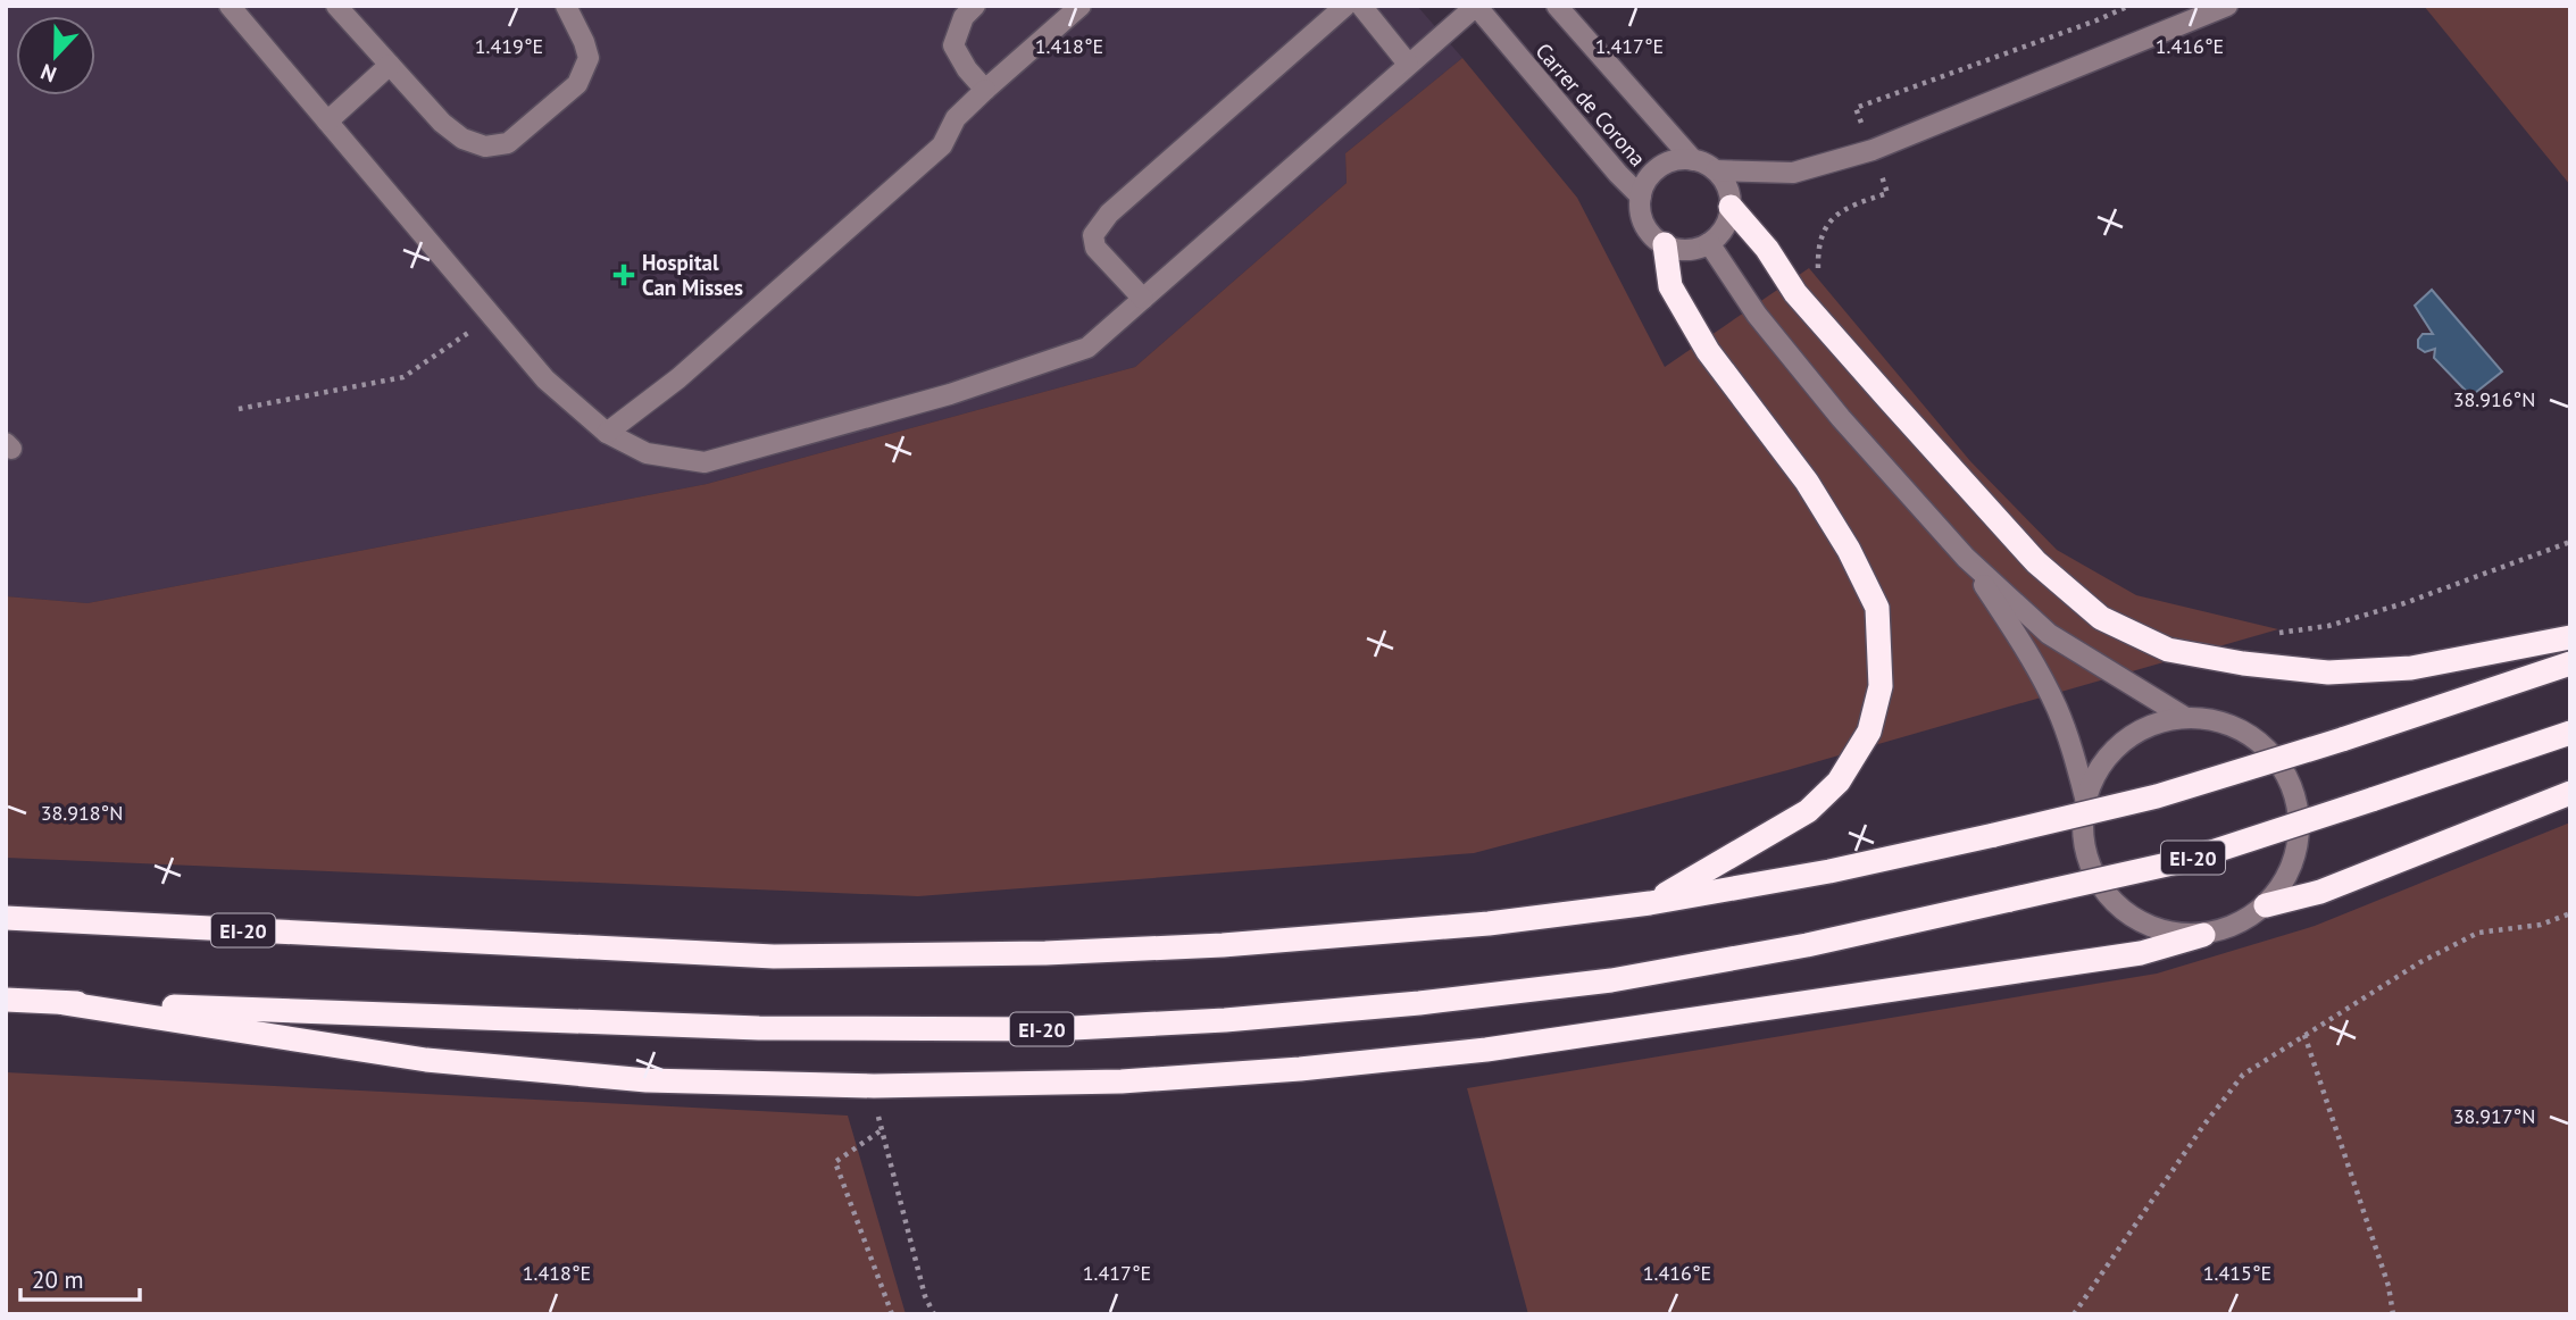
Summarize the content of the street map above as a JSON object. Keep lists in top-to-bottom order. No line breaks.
{"streets":{"highway":["EI-20"],"street":["Carrer de Corona"]},"places":{"health":["Hospital Can Misses"]},"scale_bar":"20 m","north":"bottom","coordinates":["1.419°E","1.418°E","1.417°E","1.416°E","38.916°N","38.918°N","38.917°N","1.415°E"]}
